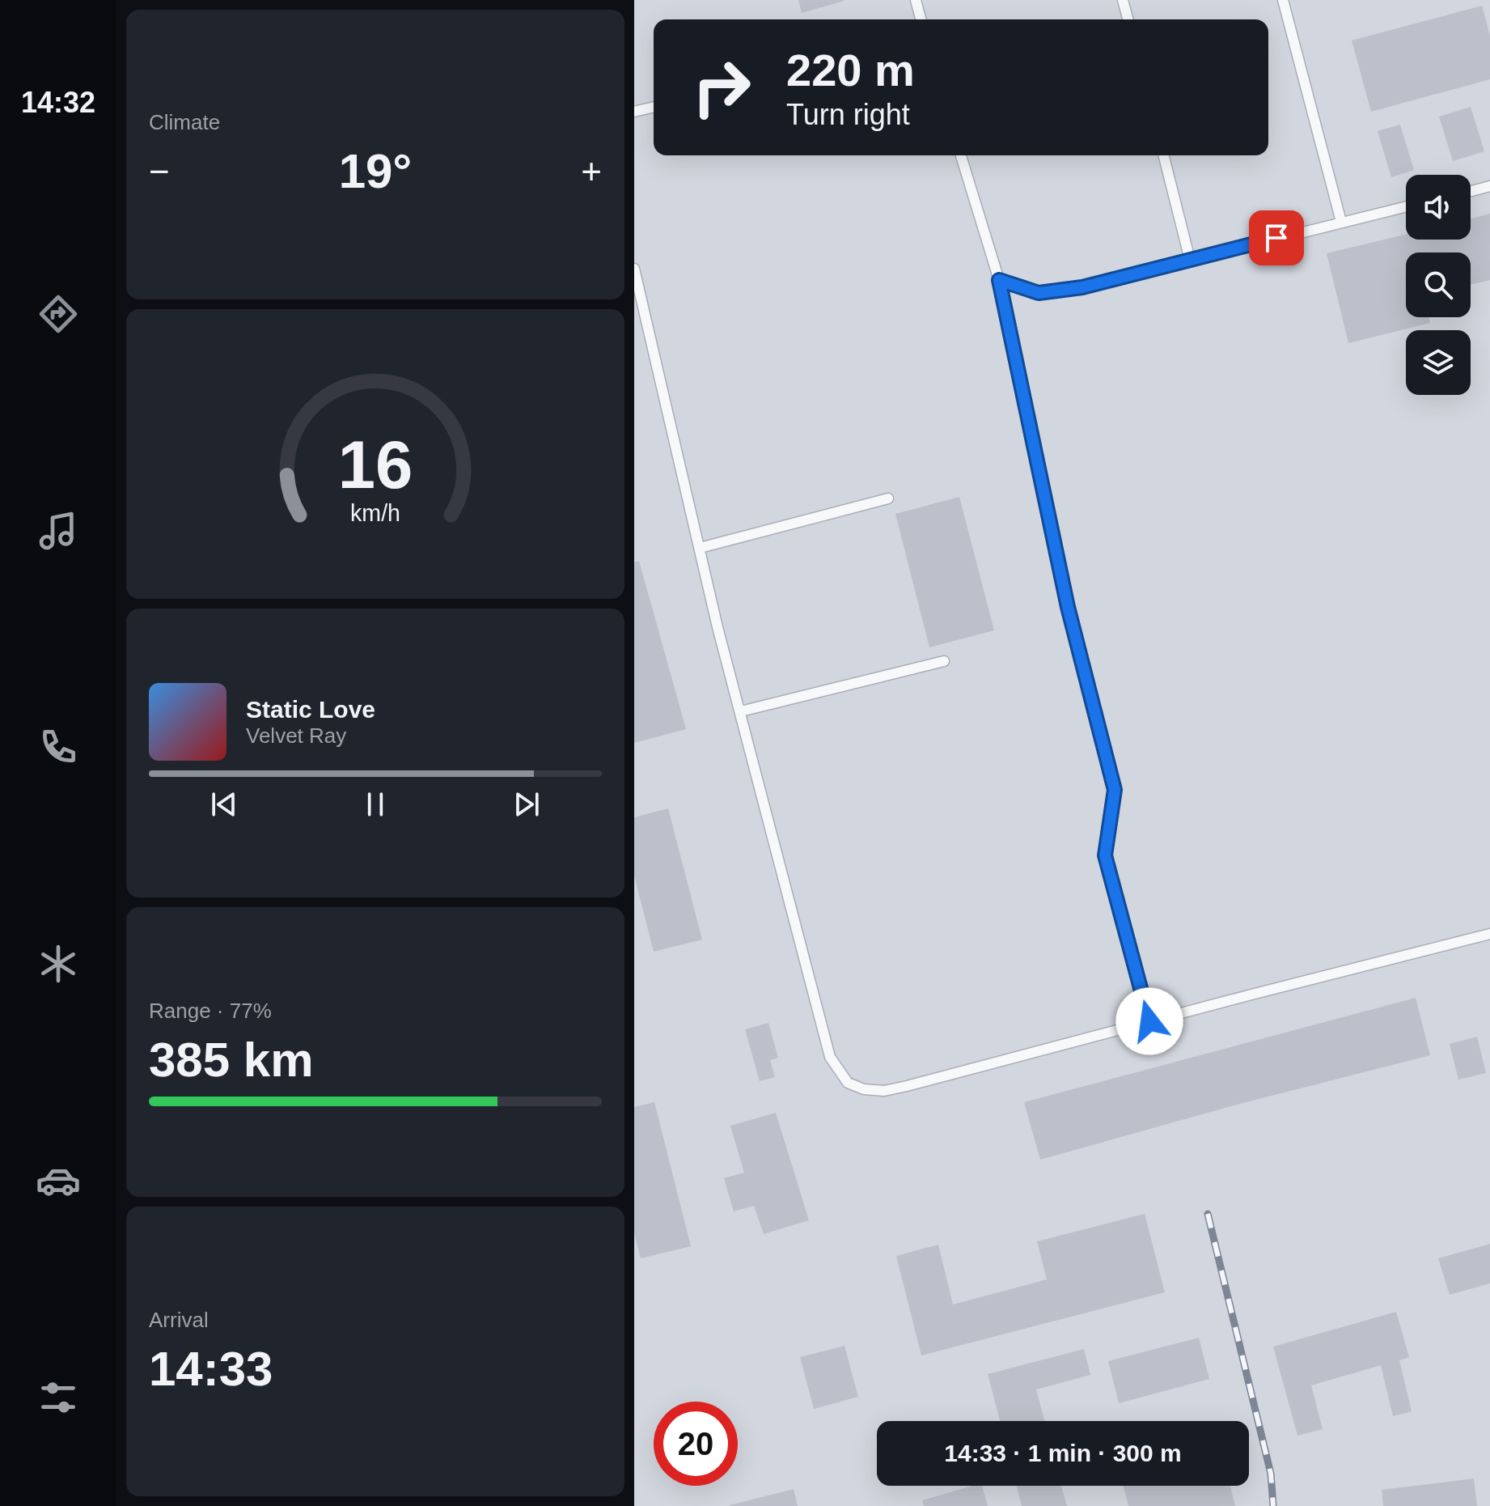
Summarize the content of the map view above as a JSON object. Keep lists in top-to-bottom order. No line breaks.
{"page":{"tabs":"14:32","tile":["Climate",["Range · 77%","385 km"],["Arrival","14:33"]],"turn":["220 m","Turn right"],"heat":["−","19°","+"],"song":["Static Love","Velvet Ray"],"limit":"20","trip":"14:33 · 1 min · 300 m","gauge":["16","km/h"]}}
